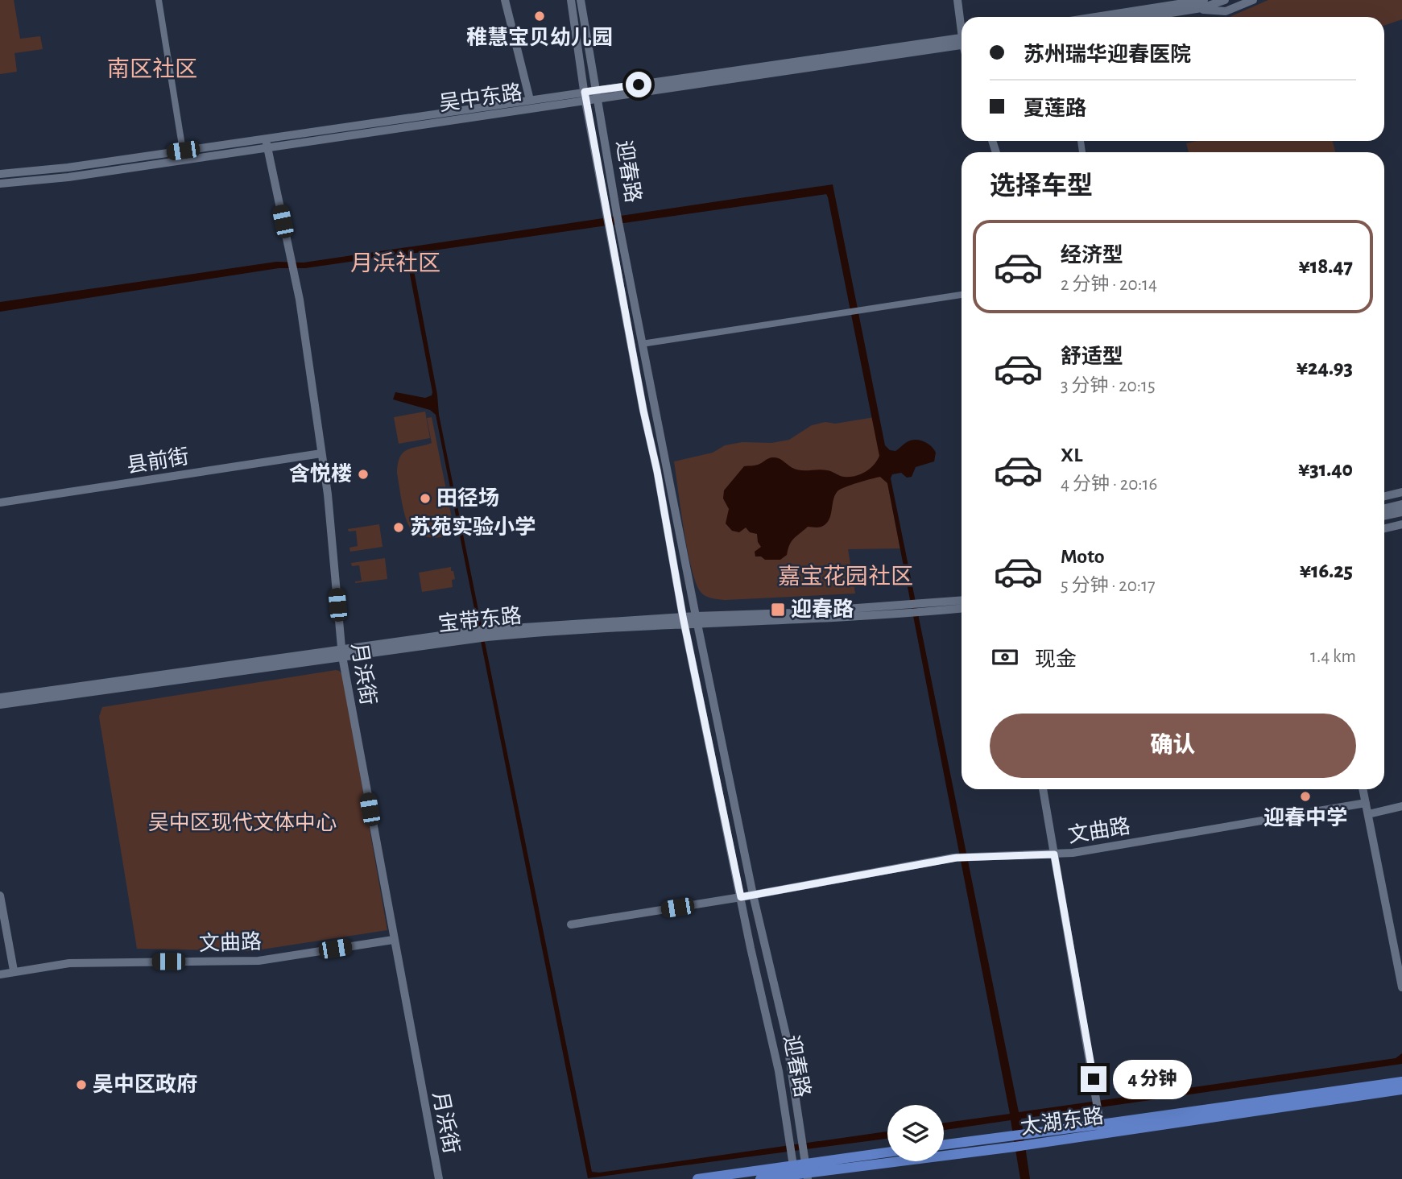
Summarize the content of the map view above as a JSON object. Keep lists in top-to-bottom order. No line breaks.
{"streets":{"main road":["吴中东路","迎春路","宝带东路","太湖东路"],"street":["县前街","月浜街","文曲路"]},"crossings":[["吴中东路","迎春路"],["吴中东路","月浜街"],["迎春路","宝带东路"],["迎春路","文曲路"],["县前街","月浜街"],["宝带东路","月浜街"],["月浜街","文曲路"]],"districts":["南区社区","月浜社区","嘉宝花园社区"],"parks":["吴中区现代文体中心"],"places":{"other":["稚慧宝贝幼儿园","含悦楼","田径场","苏苑实验小学","迎春中学","吴中区政府"],"transit":["迎春路"]},"page":{"banner":["苏州瑞华迎春医院","夏莲路"],"heading":"选择车型","list":[{"name":"经济型","note":"2 分钟 · 20:14","value":"¥18.47"},{"name":"舒适型","note":"3 分钟 · 20:15","value":"¥24.93"},{"name":"XL","note":"4 分钟 · 20:16","value":"¥31.40"},{"name":"Moto","note":"5 分钟 · 20:17","value":"¥16.25"}],"pay":["现金","1.4 km"],"buttons":"确认","bubble":"4 分钟"}}
